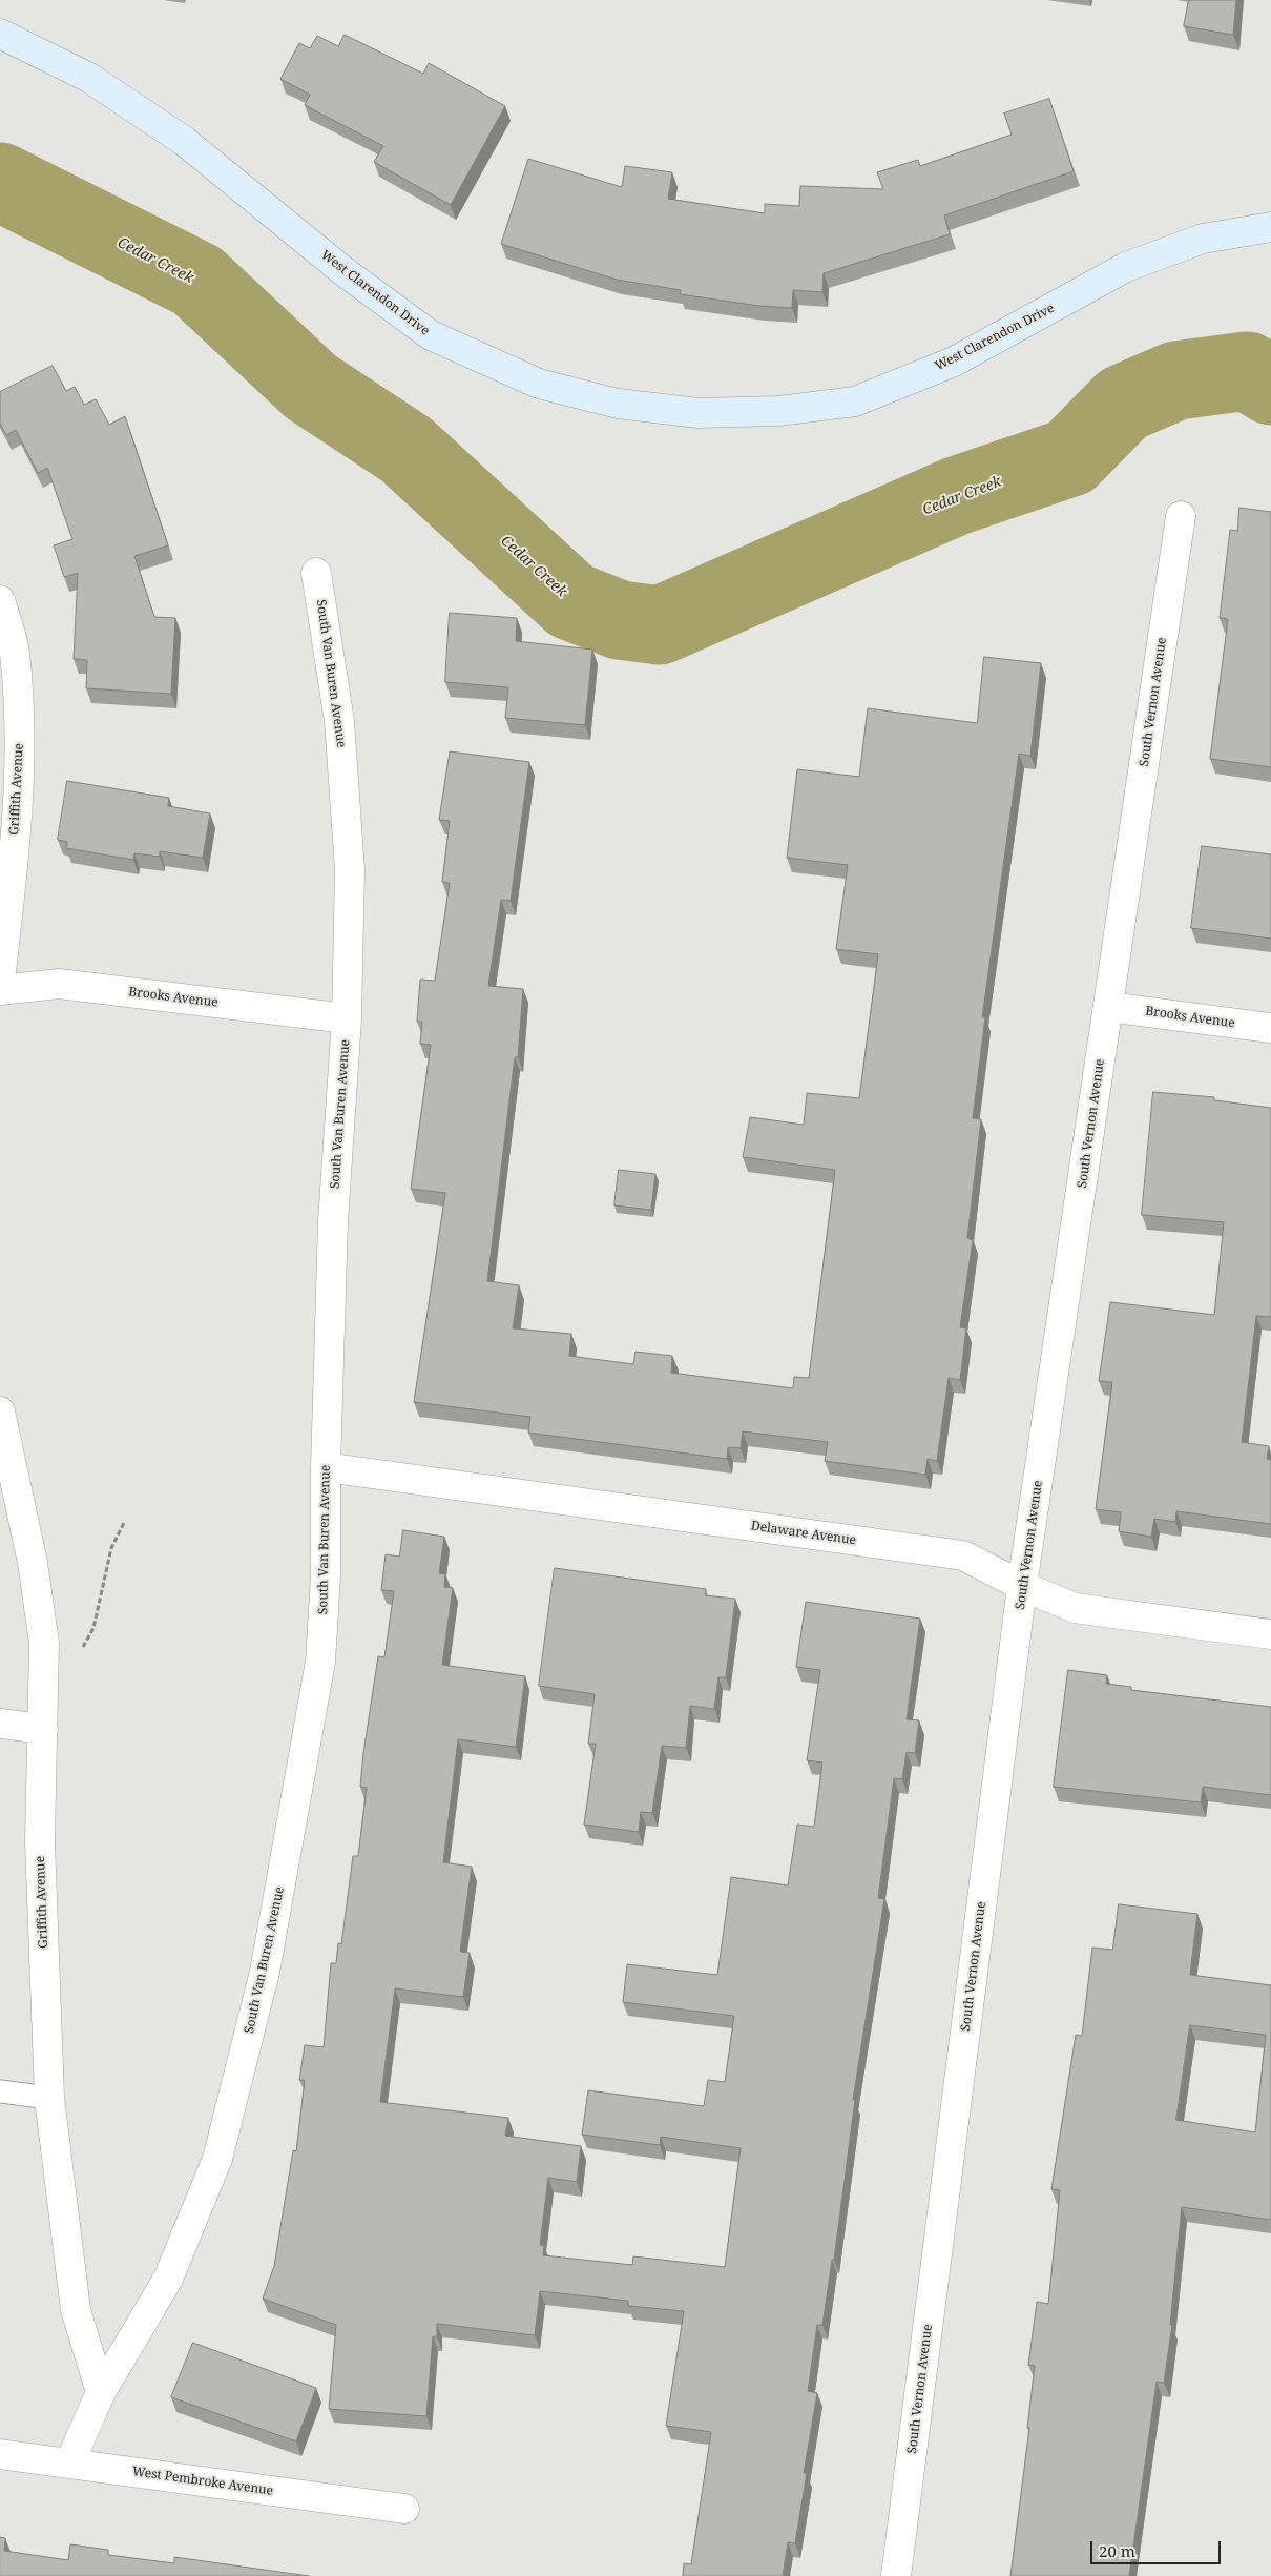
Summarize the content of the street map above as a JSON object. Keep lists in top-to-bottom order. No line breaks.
{"streets":{"street":["West Clarendon Drive","South Van Buren Avenue","South Vernon Avenue","Griffith Avenue","Brooks Avenue","Delaware Avenue","West Pembroke Avenue"]},"crossings":[["South Van Buren Avenue","Griffith Avenue"],["South Van Buren Avenue","Brooks Avenue"],["South Van Buren Avenue","Delaware Avenue"],["South Van Buren Avenue","West Pembroke Avenue"],["South Vernon Avenue","Brooks Avenue"],["South Vernon Avenue","Delaware Avenue"]],"water":["Cedar Creek"],"scale_bar":"20 m"}
